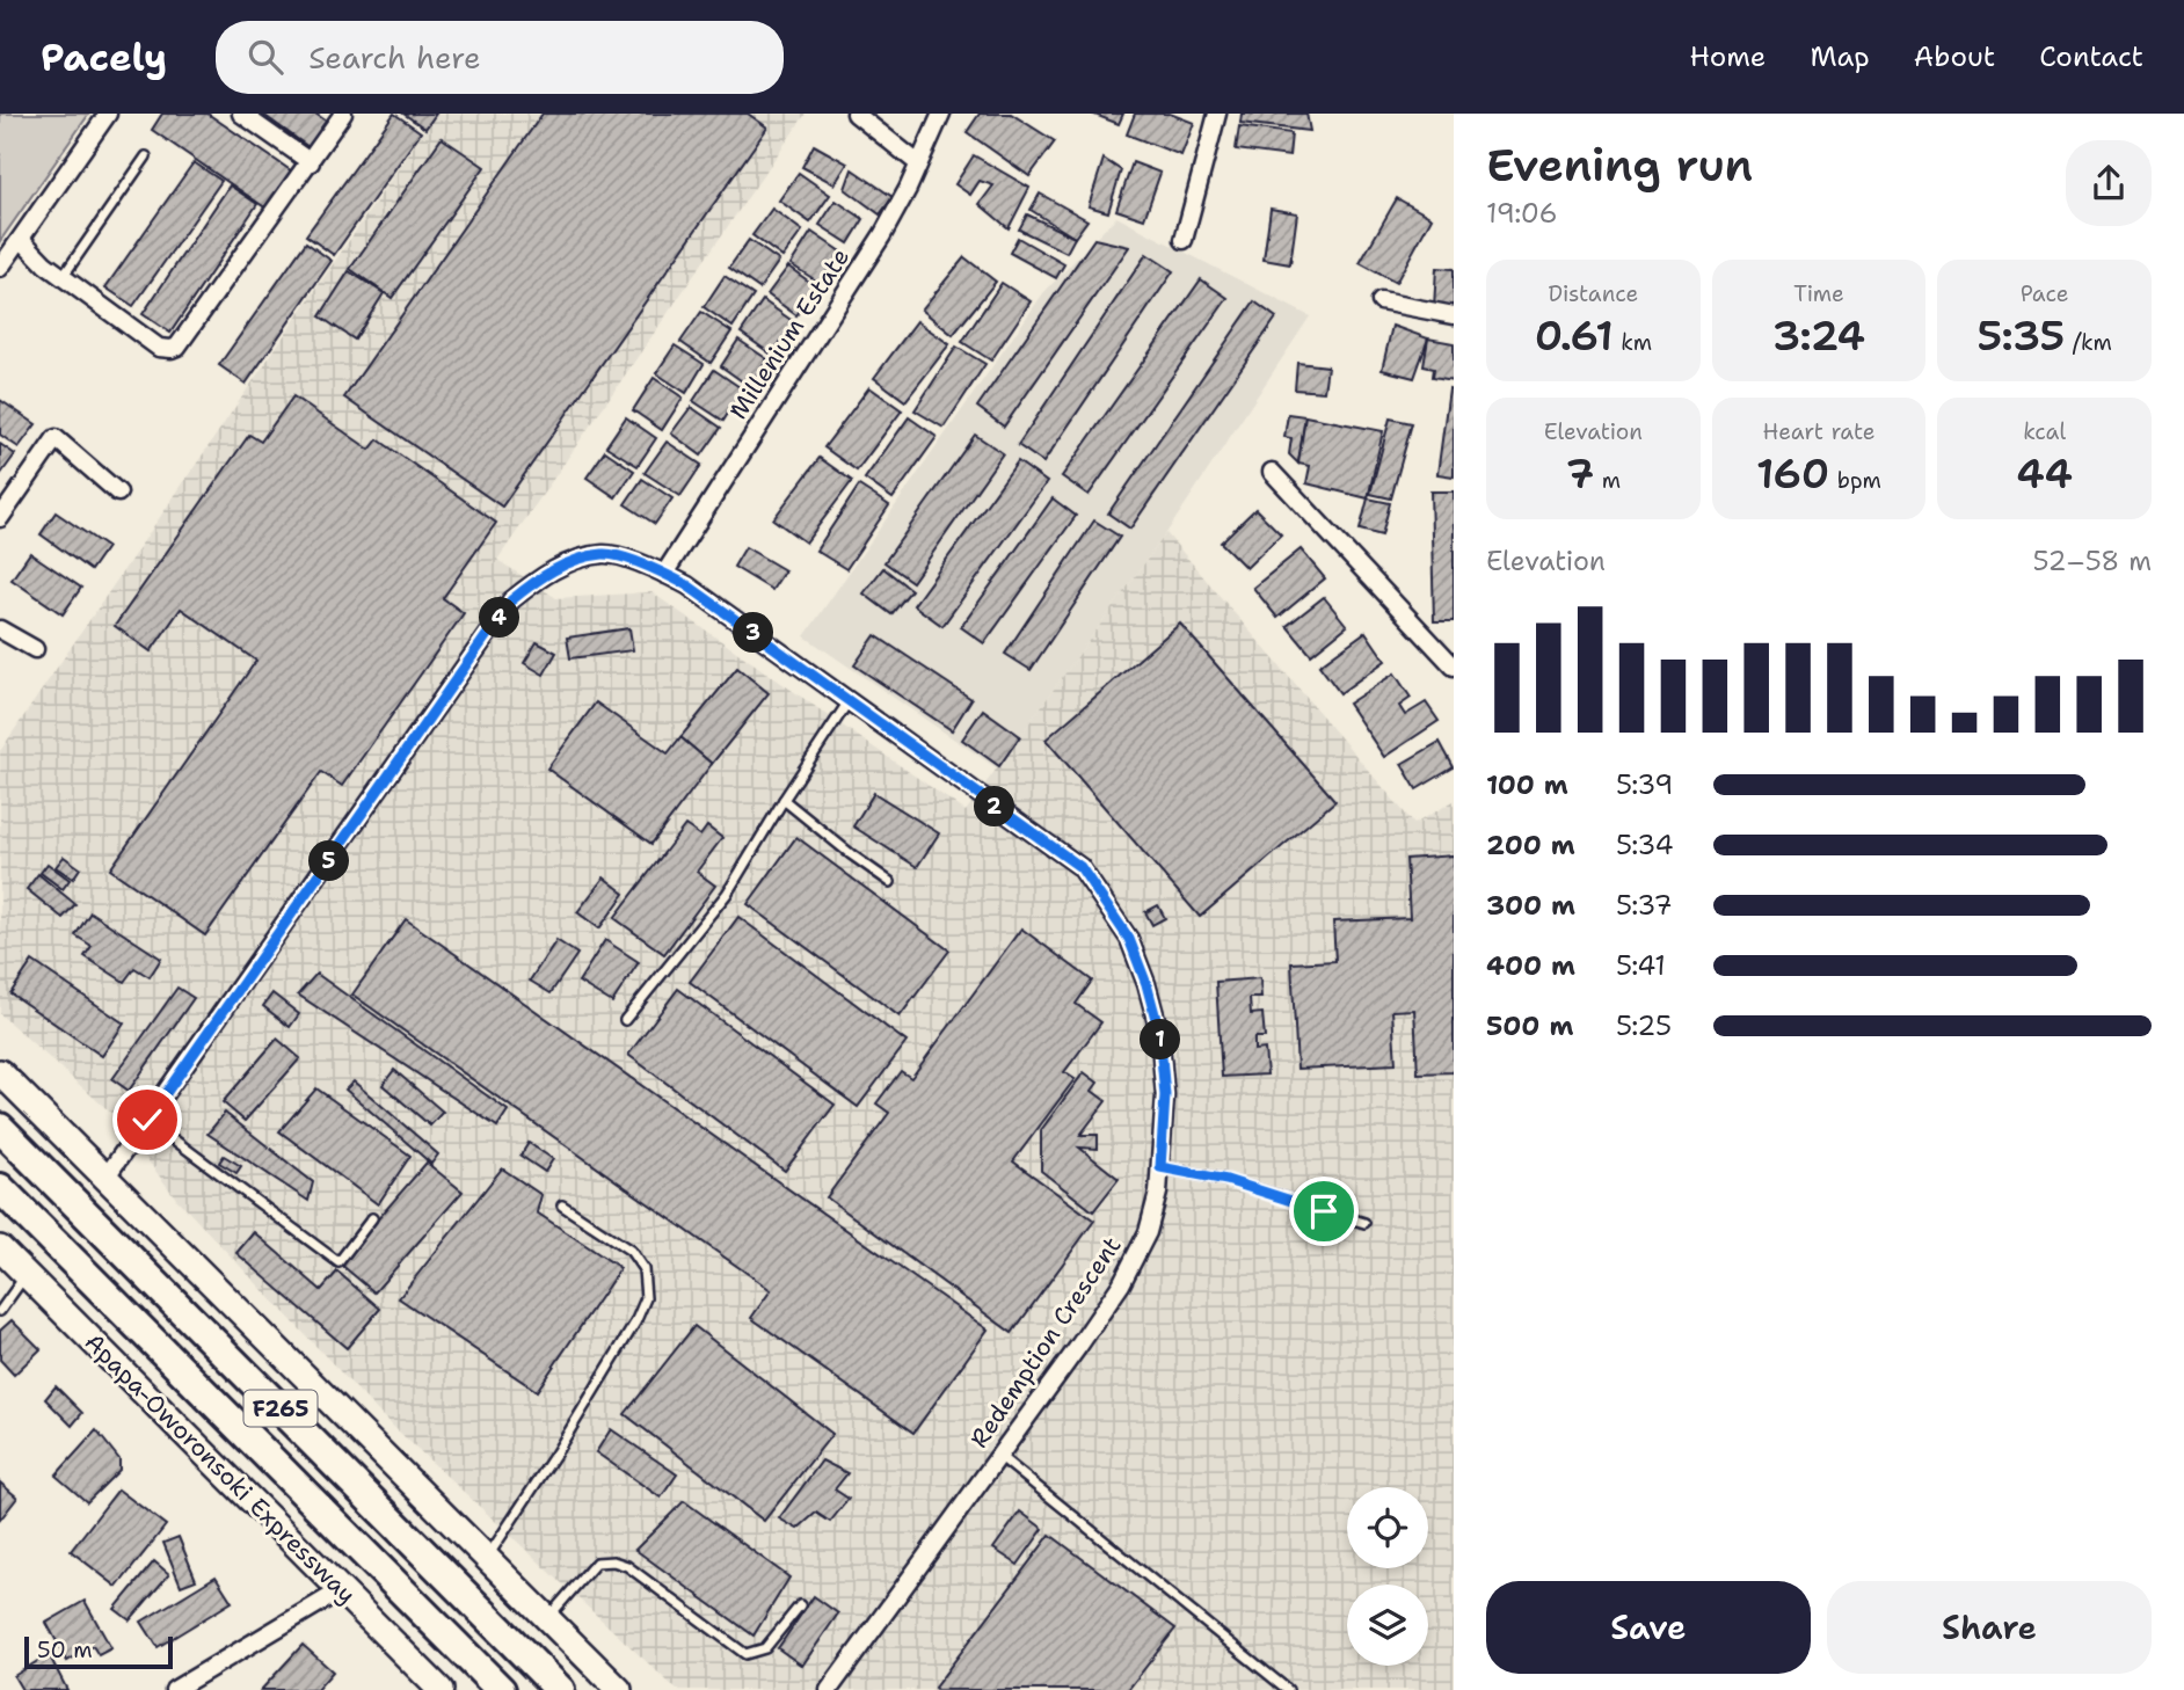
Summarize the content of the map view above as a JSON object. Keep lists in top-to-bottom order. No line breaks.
{"streets":{"highway":["F265","Apapa-Oworonsoki Expressway"],"street":["Millenium Estate","Redemption Crescent"]},"crossings":[["Millenium Estate","Redemption Crescent"]],"scale_bar":"50 m","page":{"header":"Pacely","search":"Search here","nav":["Home","Map","About","Contact"],"heading":["Evening run","19:06"],"stats":[["Distance","0.61 km"],["Time","3:24"],["Pace","5:35 /km"],["Elevation","7 m"],["Heart rate","160 bpm"],["kcal","44"]],"chart":["Elevation","52–58 m"],"pins":["4","3","2","5","1"],"list":[{"name":"100 m","note":"5:39"},{"name":"200 m","note":"5:34"},{"name":"300 m","note":"5:37"},{"name":"400 m","note":"5:41"},{"name":"500 m","note":"5:25"}],"buttons":["Save","Share"],"scale":"50 m"}}
